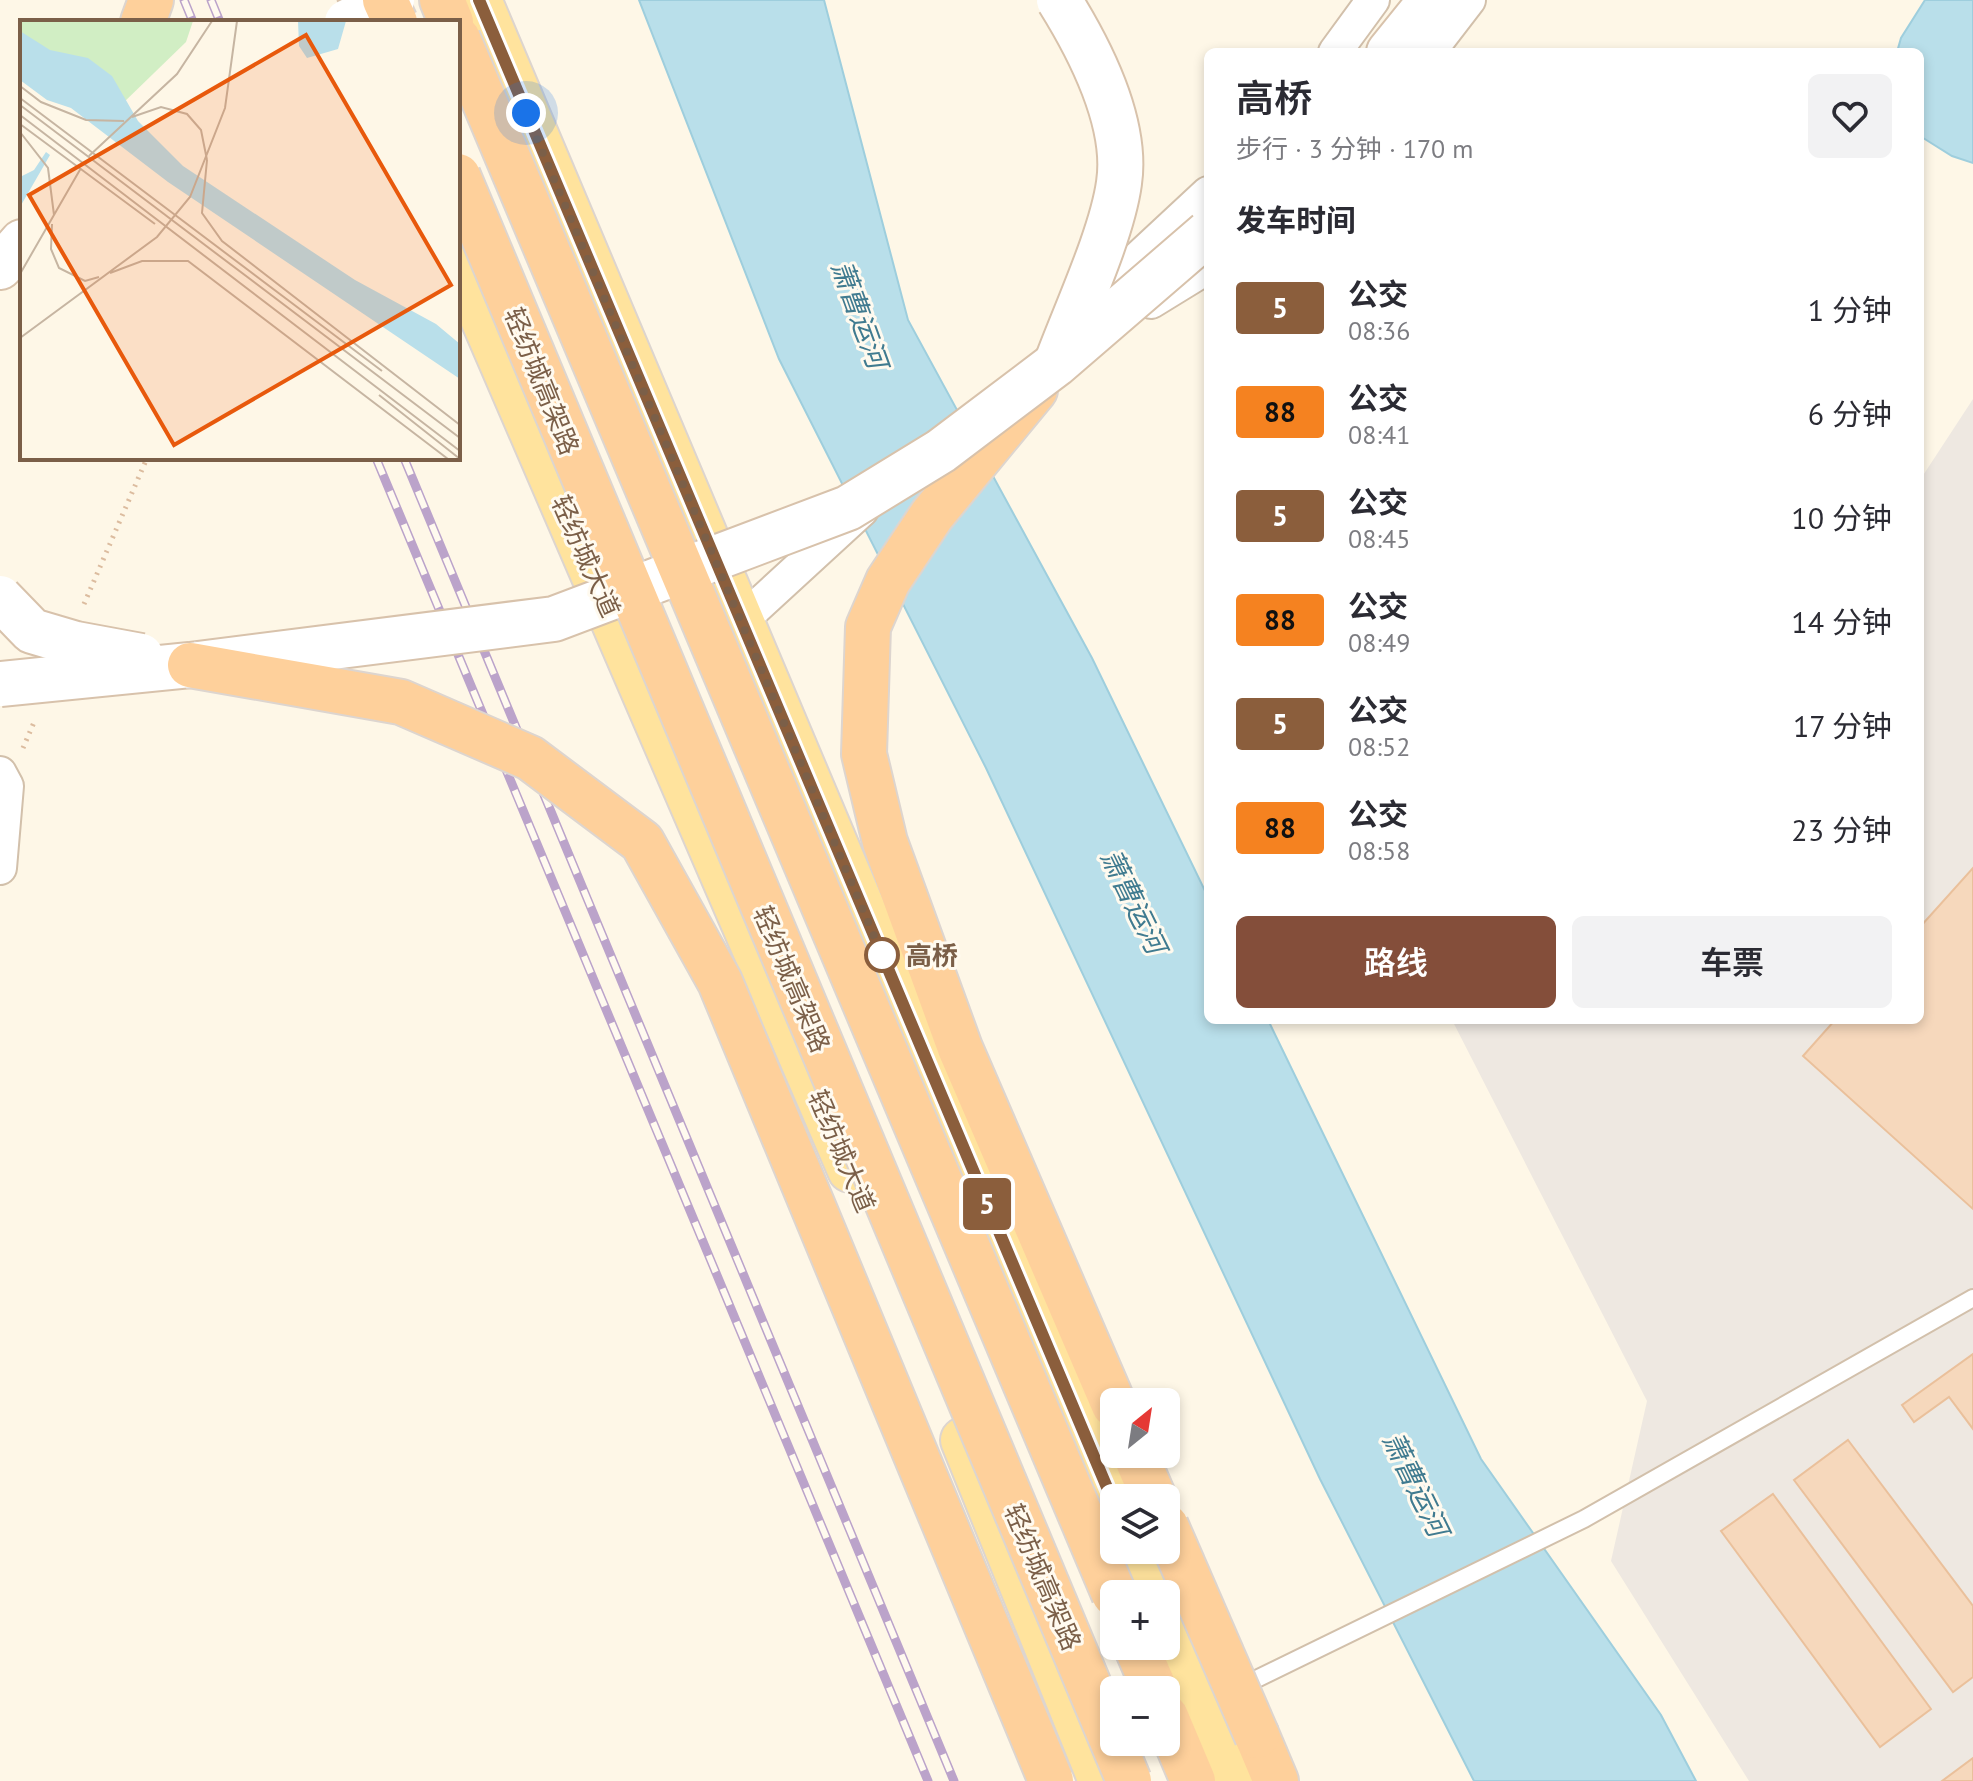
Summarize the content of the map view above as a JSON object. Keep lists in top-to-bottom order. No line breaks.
{"streets":{"highway":["轻纺城高架路"],"main road":["轻纺城大道"]},"water":["萧曹运河"],"places":["高桥"],"lines":["bus line 5"],"north":"top right","page":{"on_map":"5","heading":[["高桥","步行 · 3 分钟 · 170 m"],"发车时间"],"list":[{"mark":"5","name":"公交","note":"08:36","value":"1 分钟"},{"mark":"88","name":"公交","note":"08:41","value":"6 分钟"},{"mark":"5","name":"公交","note":"08:45","value":"10 分钟"},{"mark":"88","name":"公交","note":"08:49","value":"14 分钟"},{"mark":"5","name":"公交","note":"08:52","value":"17 分钟"},{"mark":"88","name":"公交","note":"08:58","value":"23 分钟"}],"buttons":["路线","车票"],"map_buttons":["+","−"]}}
